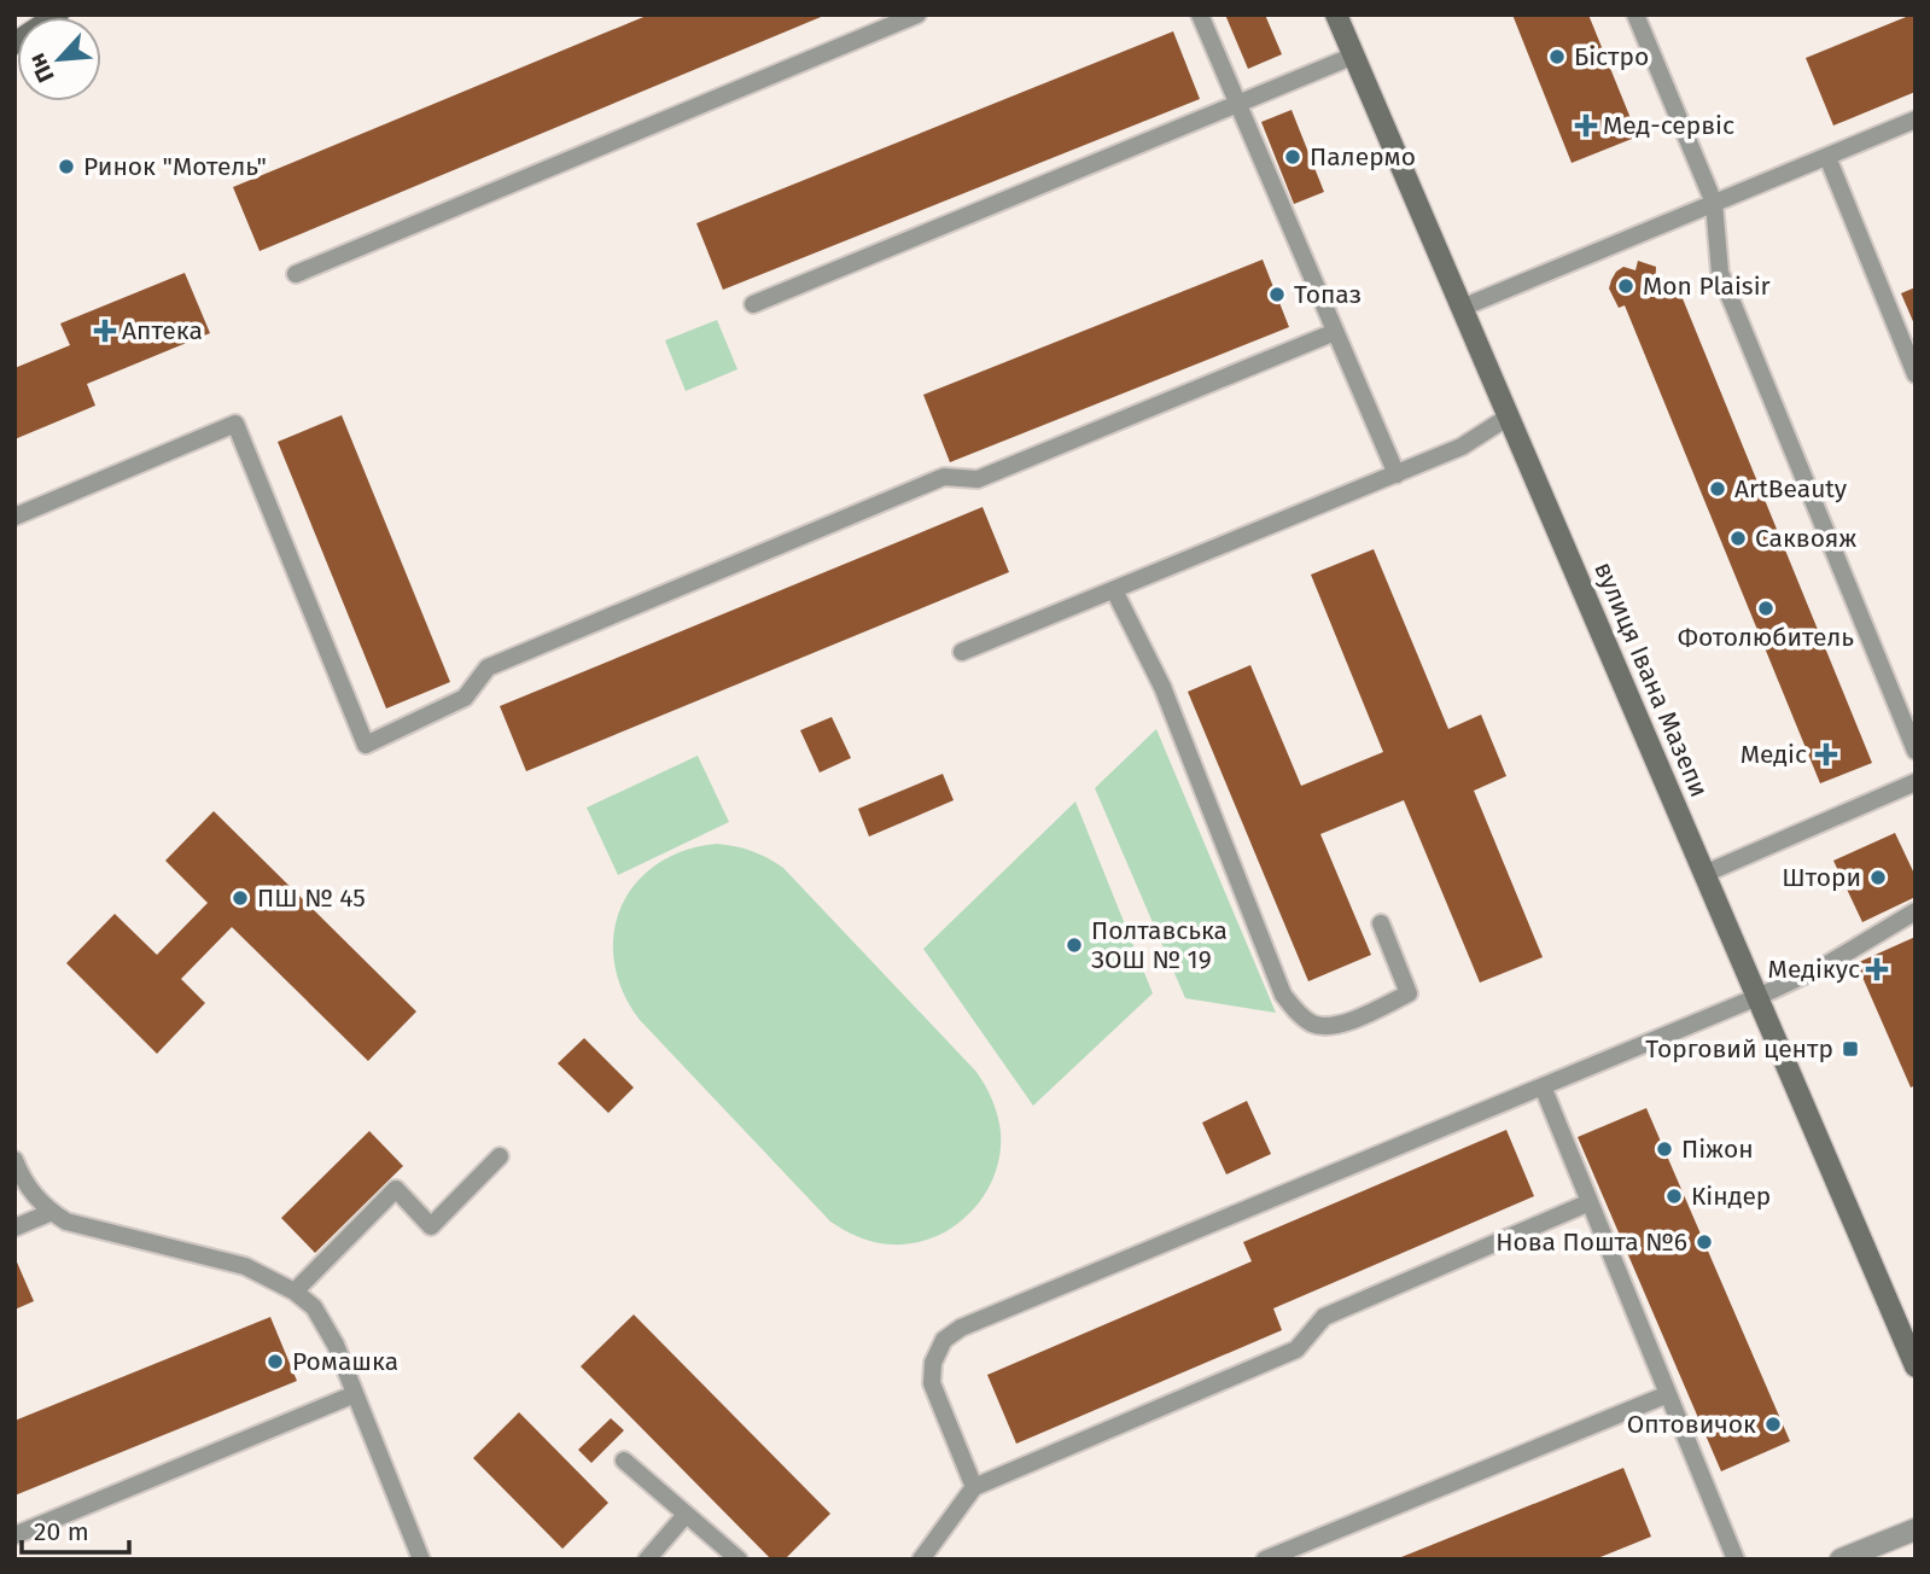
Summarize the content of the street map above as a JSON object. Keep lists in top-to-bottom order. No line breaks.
{"streets":{"main road":["вулиця Івана Мазепи"]},"places":{"other":["Бістро","Палермо","Ринок \"Мотель\"","Mon Plaisir","Топаз","ArtBeauty","Саквояж","Фотолюбитель","Штори","ПШ № 45","Полтавська ЗОШ № 19","Піжон","Кіндер","Нова Пошта №6","Ромашка","Оптовичок"],"health":["Мед-сервіс","Аптека","Медіс","Медікус"],"transit":["Торговий центр"]},"scale_bar":"20 m","north":"bottom left"}
